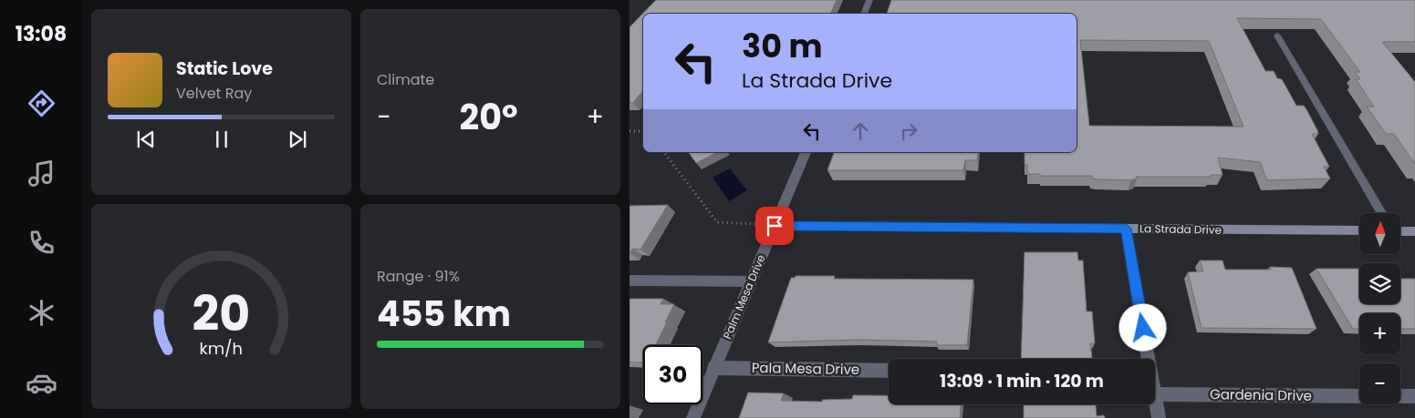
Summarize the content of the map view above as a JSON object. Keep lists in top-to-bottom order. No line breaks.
{"streets":{"street":["La Strada Drive","Palm Mesa Drive","Pala Mesa Drive","Gardenia Drive"]},"crossings":[["La Strada Drive","Palm Mesa Drive"],["Palm Mesa Drive","Pala Mesa Drive"]],"north":"top","page":{"tabs":"13:08","tile":["Climate",["Range · 91%","455 km"]],"turn":["30 m","La Strada Drive"],"song":["Static Love","Velvet Ray"],"heat":["−","20°","+"],"map_buttons":["+","−"],"limit":"30","trip":"13:09 · 1 min · 120 m","gauge":["20","km/h"]}}
